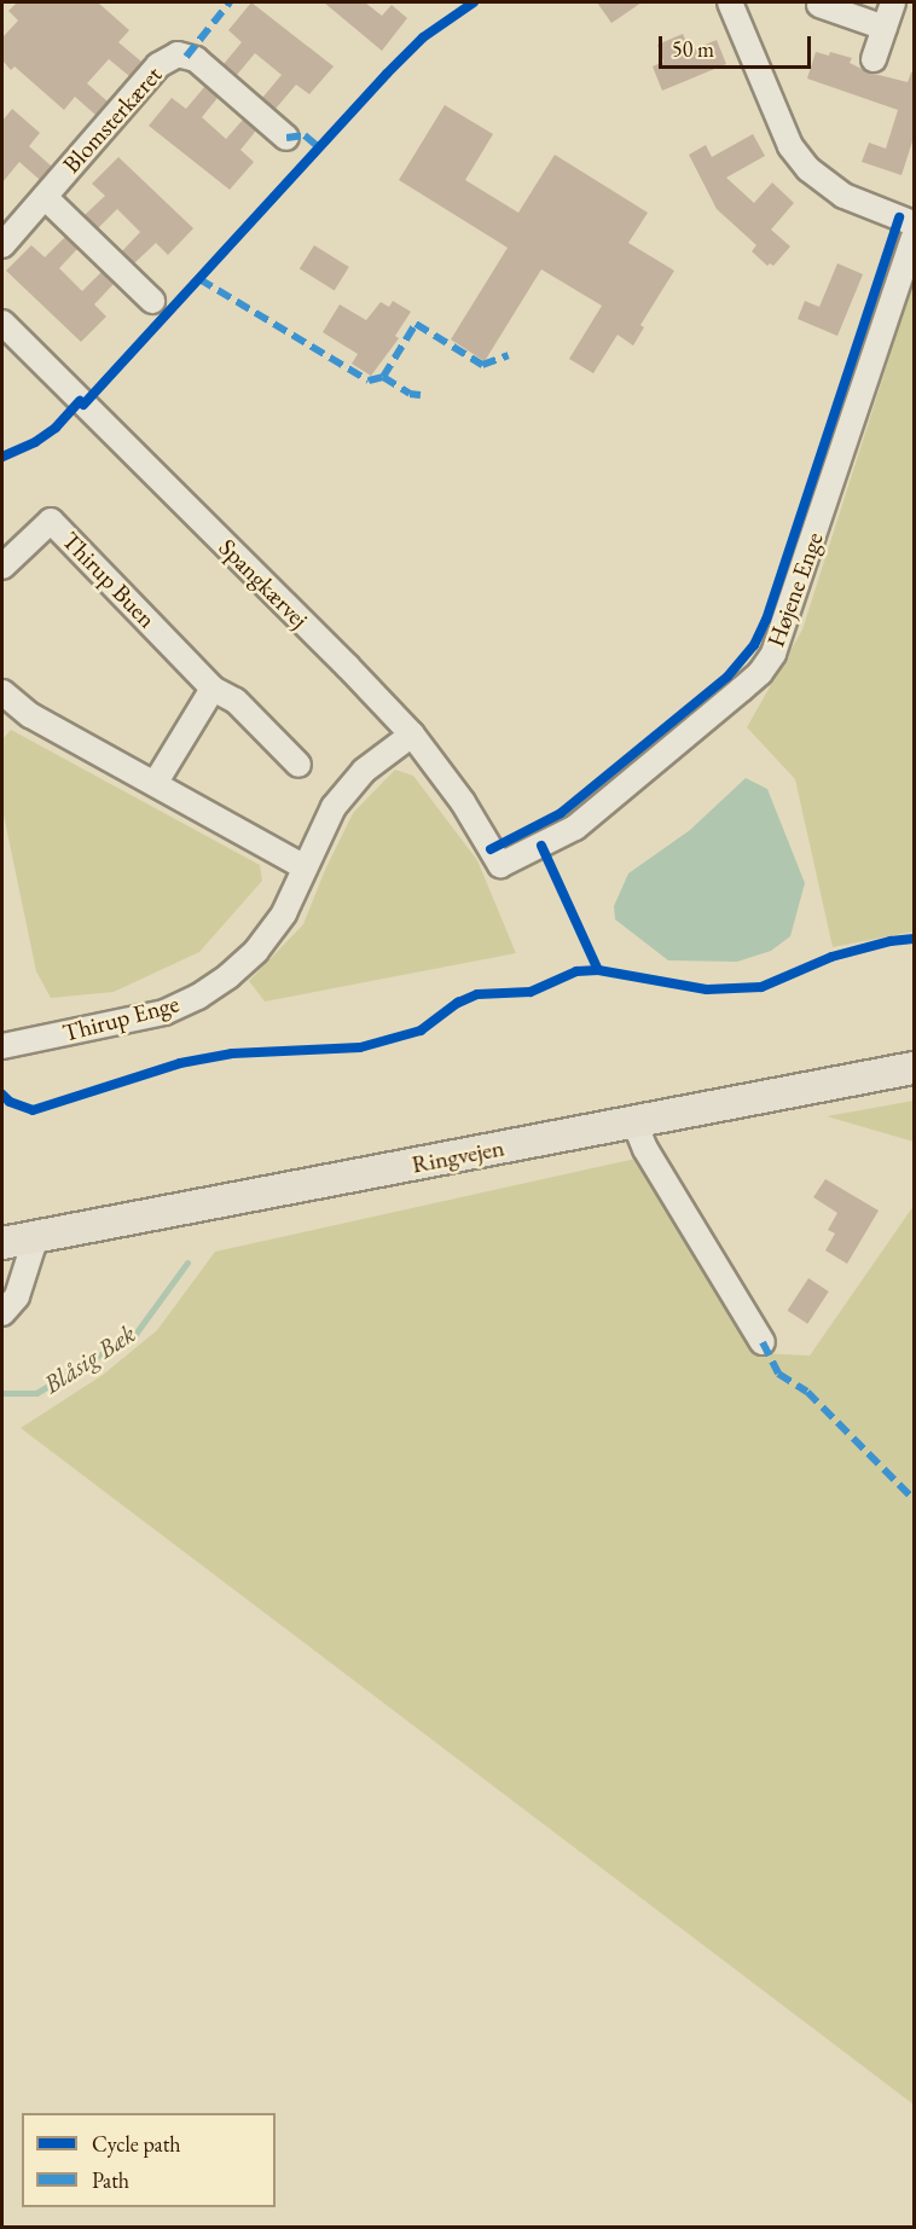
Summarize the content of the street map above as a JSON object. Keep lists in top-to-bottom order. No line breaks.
{"streets":{"main road":["Ringvejen"],"street":["Blomsterkæret","Thirup Buen","Spangkærvej","Højene Enge","Thirup Enge"]},"crossings":[["Spangkærvej","Højene Enge"],["Spangkærvej","Thirup Enge"]],"water":["Blåsig Bæk"],"legend":["Cycle path","Path"],"scale_bar":"50 m"}
